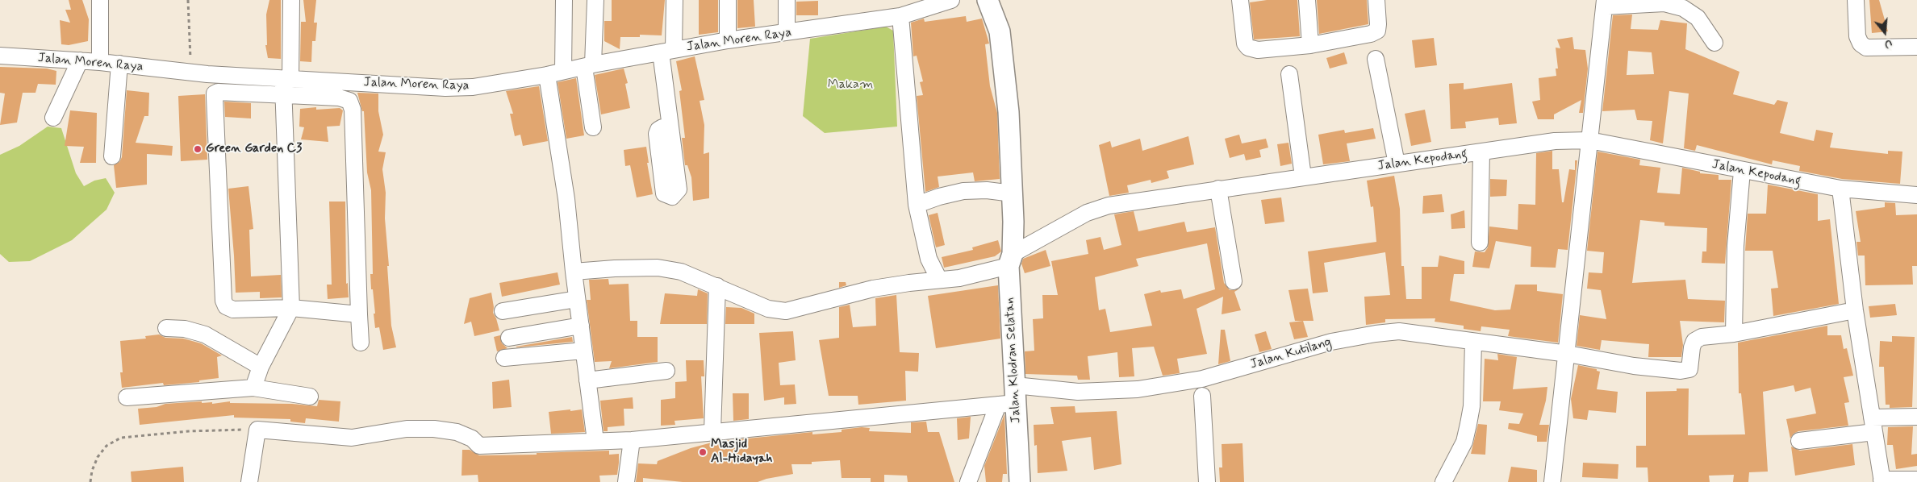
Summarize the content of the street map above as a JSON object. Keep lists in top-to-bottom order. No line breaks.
{"streets":{"main road":["Jalan Klodran Selatan"],"street":["Jalan Moren Raya","Jalan Kepodang","Jalan Kutilang"]},"crossings":[["Jalan Kepodang","Jalan Klodran Selatan"],["Jalan Kutilang","Jalan Klodran Selatan"]],"parks":["Makam"],"places":["Green Garden C3","Masjid Al-Hidayah"],"north":"bottom"}
